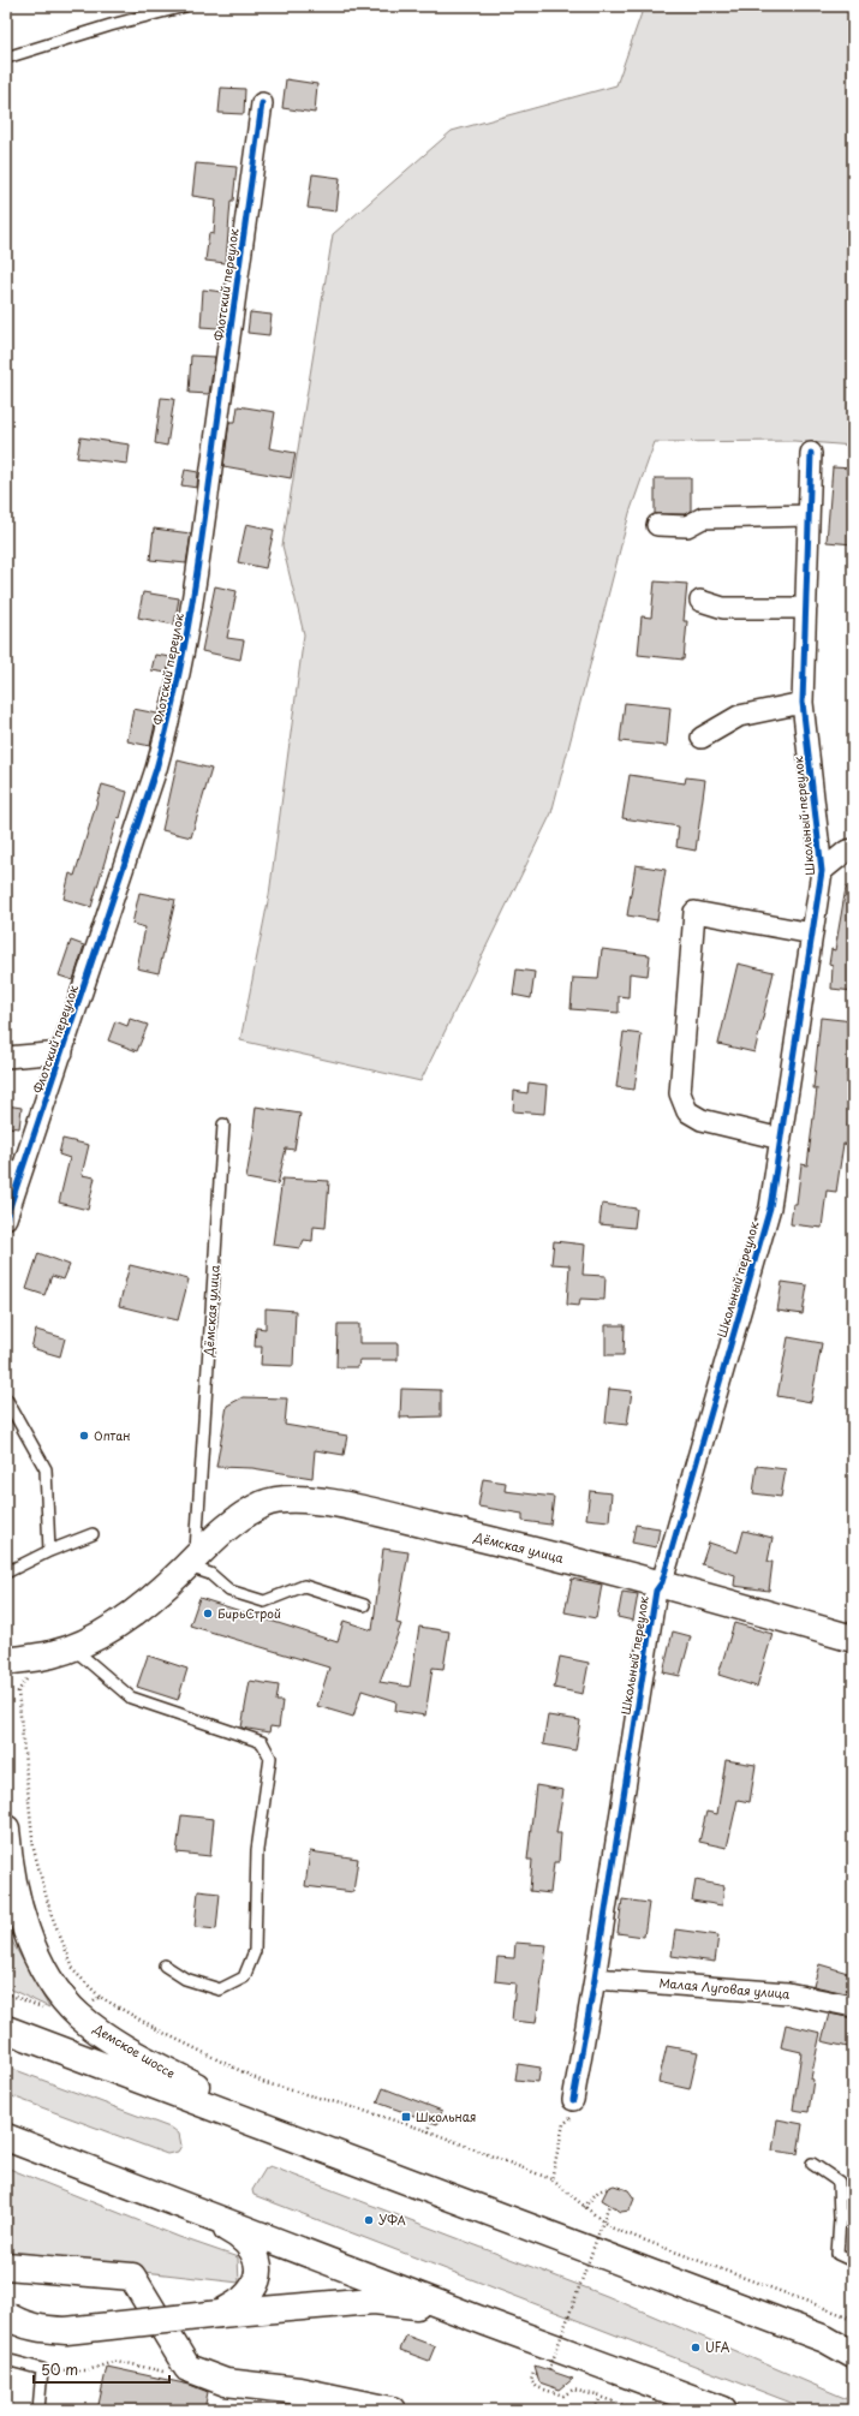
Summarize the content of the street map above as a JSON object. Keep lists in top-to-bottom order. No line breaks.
{"streets":{"main road":["Дёмская улица","Демское шоссе"],"street":["Флотский переулок","Школьный переулок","Малая Луговая улица"]},"crossings":[["Школьный переулок","Дёмская улица"],["Школьный переулок","Малая Луговая улица"]],"places":{"other":["Оптан","БирьСтрой","УФА","UFA"],"transit":["Школьная"]},"scale_bar":"50 m"}
